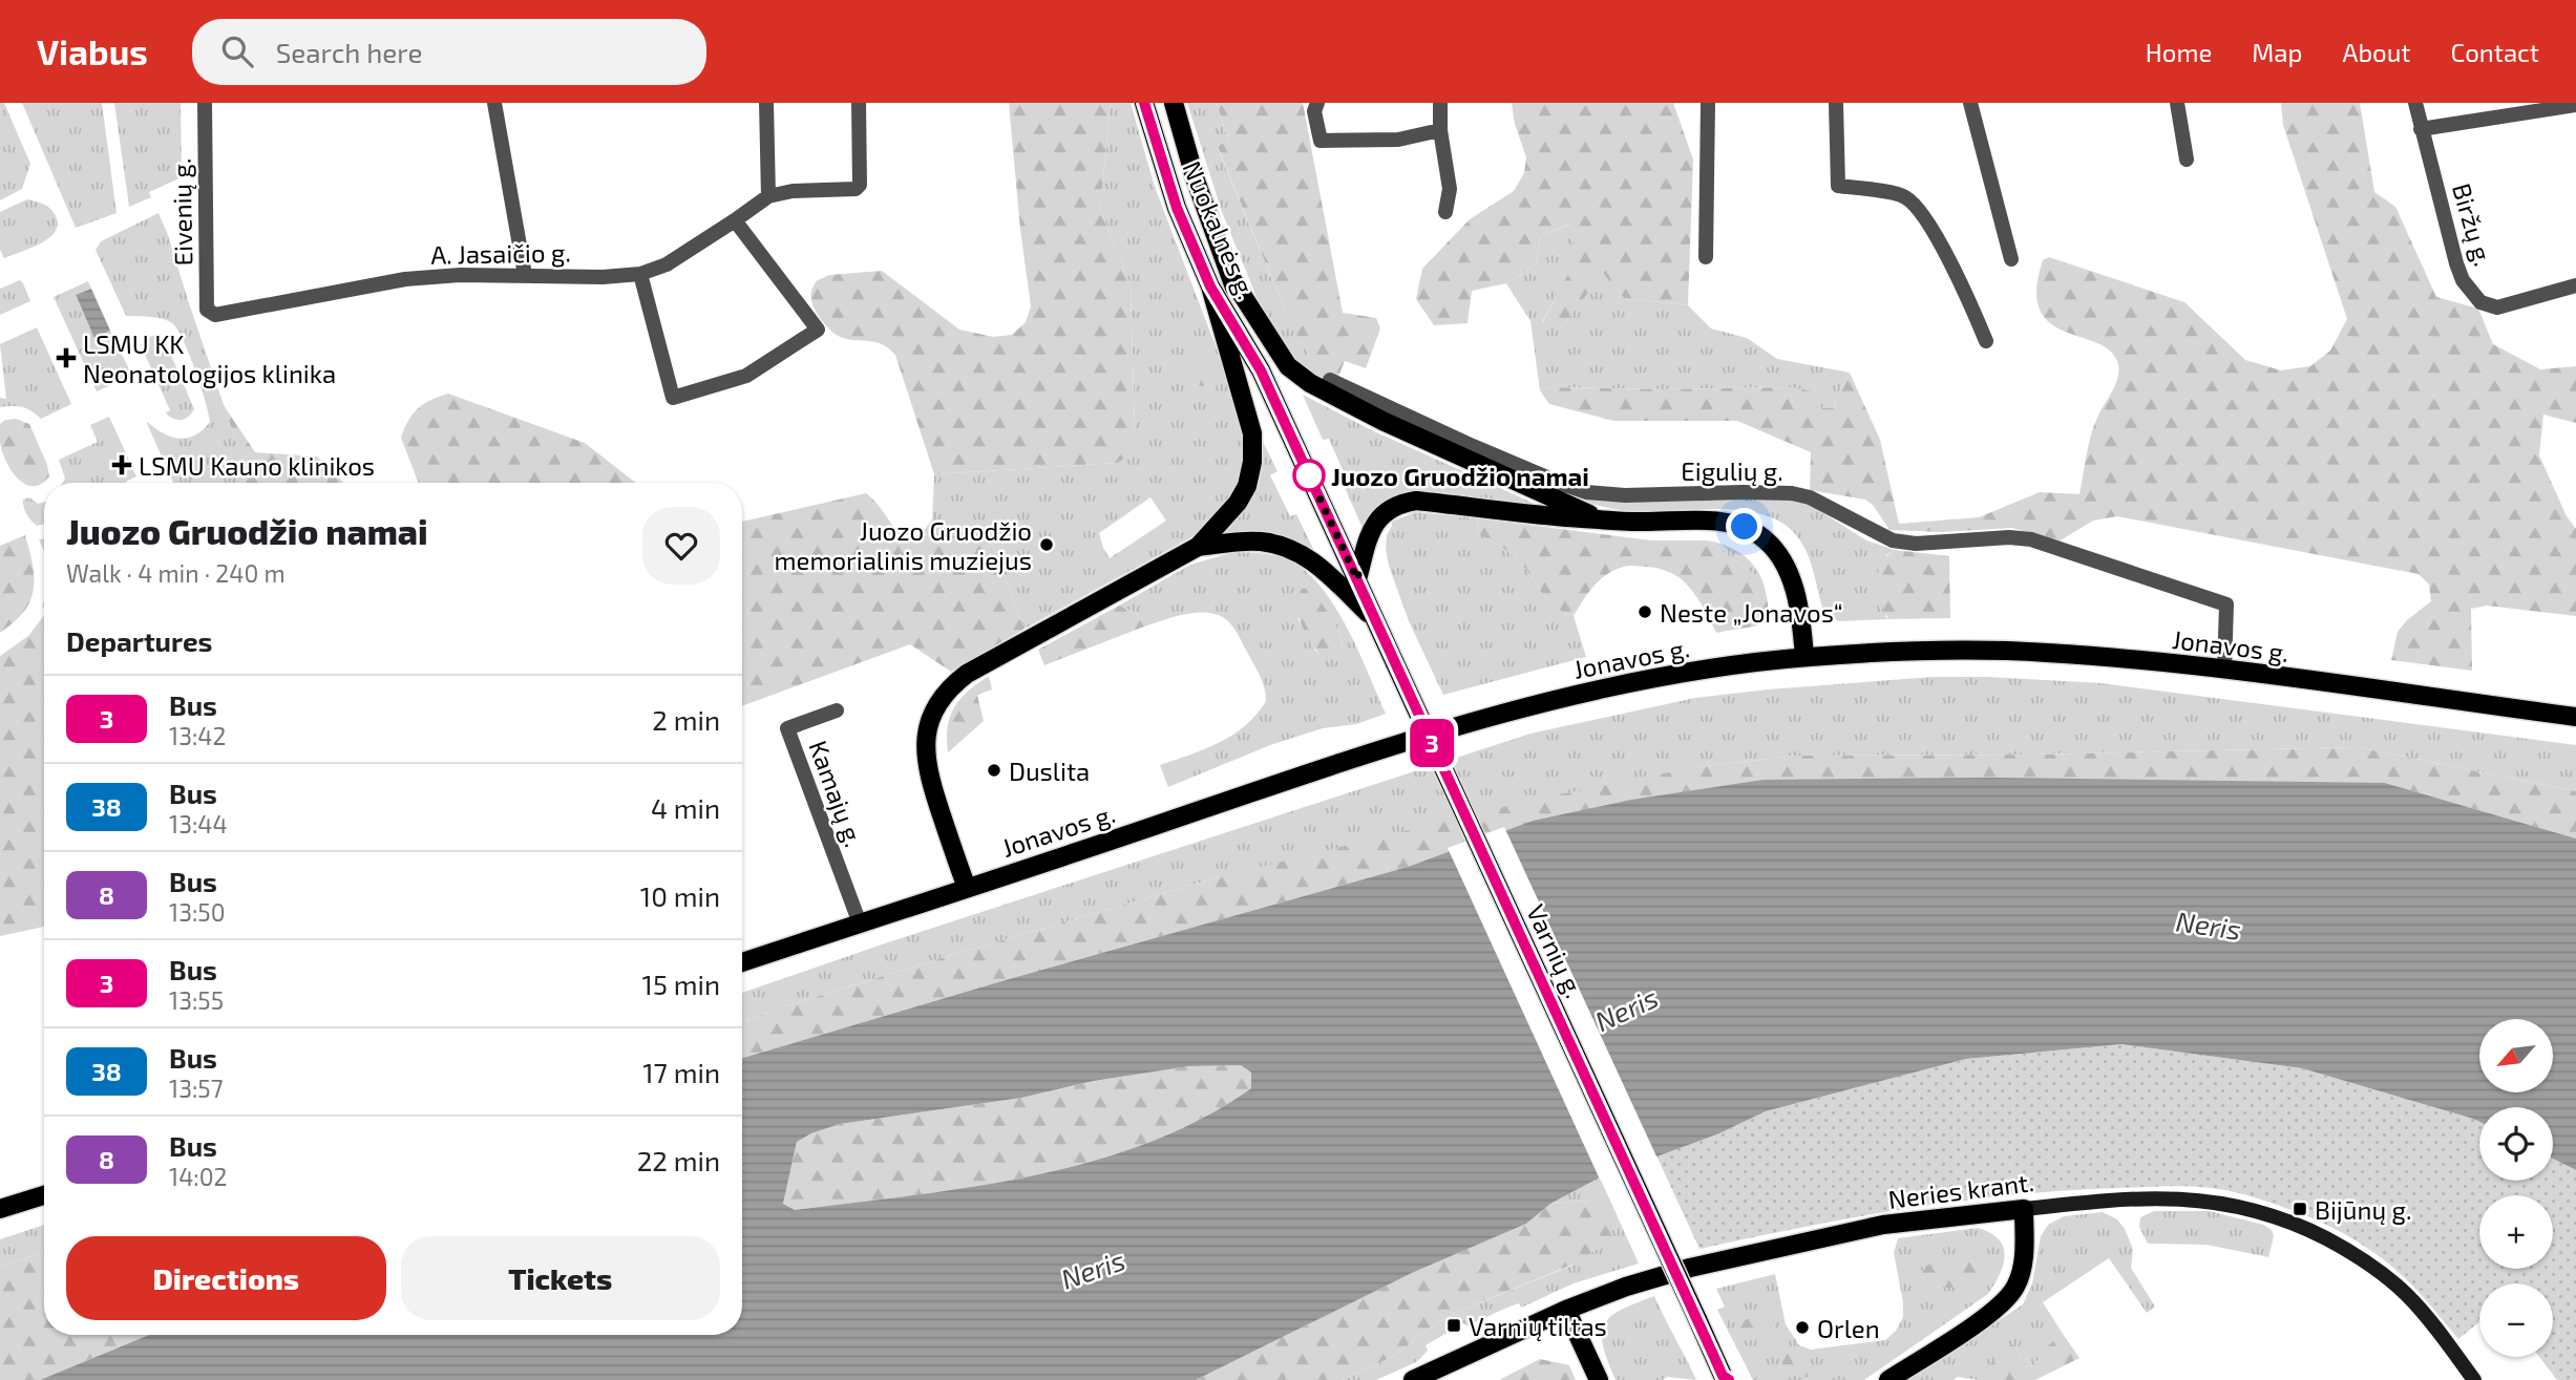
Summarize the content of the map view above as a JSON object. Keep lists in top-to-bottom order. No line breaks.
{"streets":{"main road":["Nuokalnės g.","Jonavos g.","Varnių g.","Neries krant."],"street":["Eivenių g.","Biržų g.","A. Jasaičio g.","Eigulių g.","Kamajų g."]},"crossings":[["Eivenių g.","A. Jasaičio g."],["Nuokalnės g.","Varnių g."],["Eigulių g.","Jonavos g."],["Jonavos g.","Kamajų g."]],"water":["Neris"],"places":{"health":["LSMU KK Neonatologijos klinika","LSMU Kauno klinikos"],"other":["Juozo Gruodžio namai","Juozo Gruodžio memorialinis muziejus","Neste „Jonavos“","Duslita","Orlen"],"transit":["Bijūnų g.","Varnių tiltas"]},"lines":["bus line 3"],"north":"bottom left","page":{"header":"Viabus","search":"Search here","nav":["Home","Map","About","Contact"],"on_map":"3","heading":[["Juozo Gruodžio namai","Walk · 4 min · 240 m"],"Departures"],"list":[{"mark":"3","name":"Bus","note":"13:42","value":"2 min"},{"mark":"38","name":"Bus","note":"13:44","value":"4 min"},{"mark":"8","name":"Bus","note":"13:50","value":"10 min"},{"mark":"3","name":"Bus","note":"13:55","value":"15 min"},{"mark":"38","name":"Bus","note":"13:57","value":"17 min"},{"mark":"8","name":"Bus","note":"14:02","value":"22 min"}],"map_buttons":["+","−"],"buttons":["Directions","Tickets"]}}
